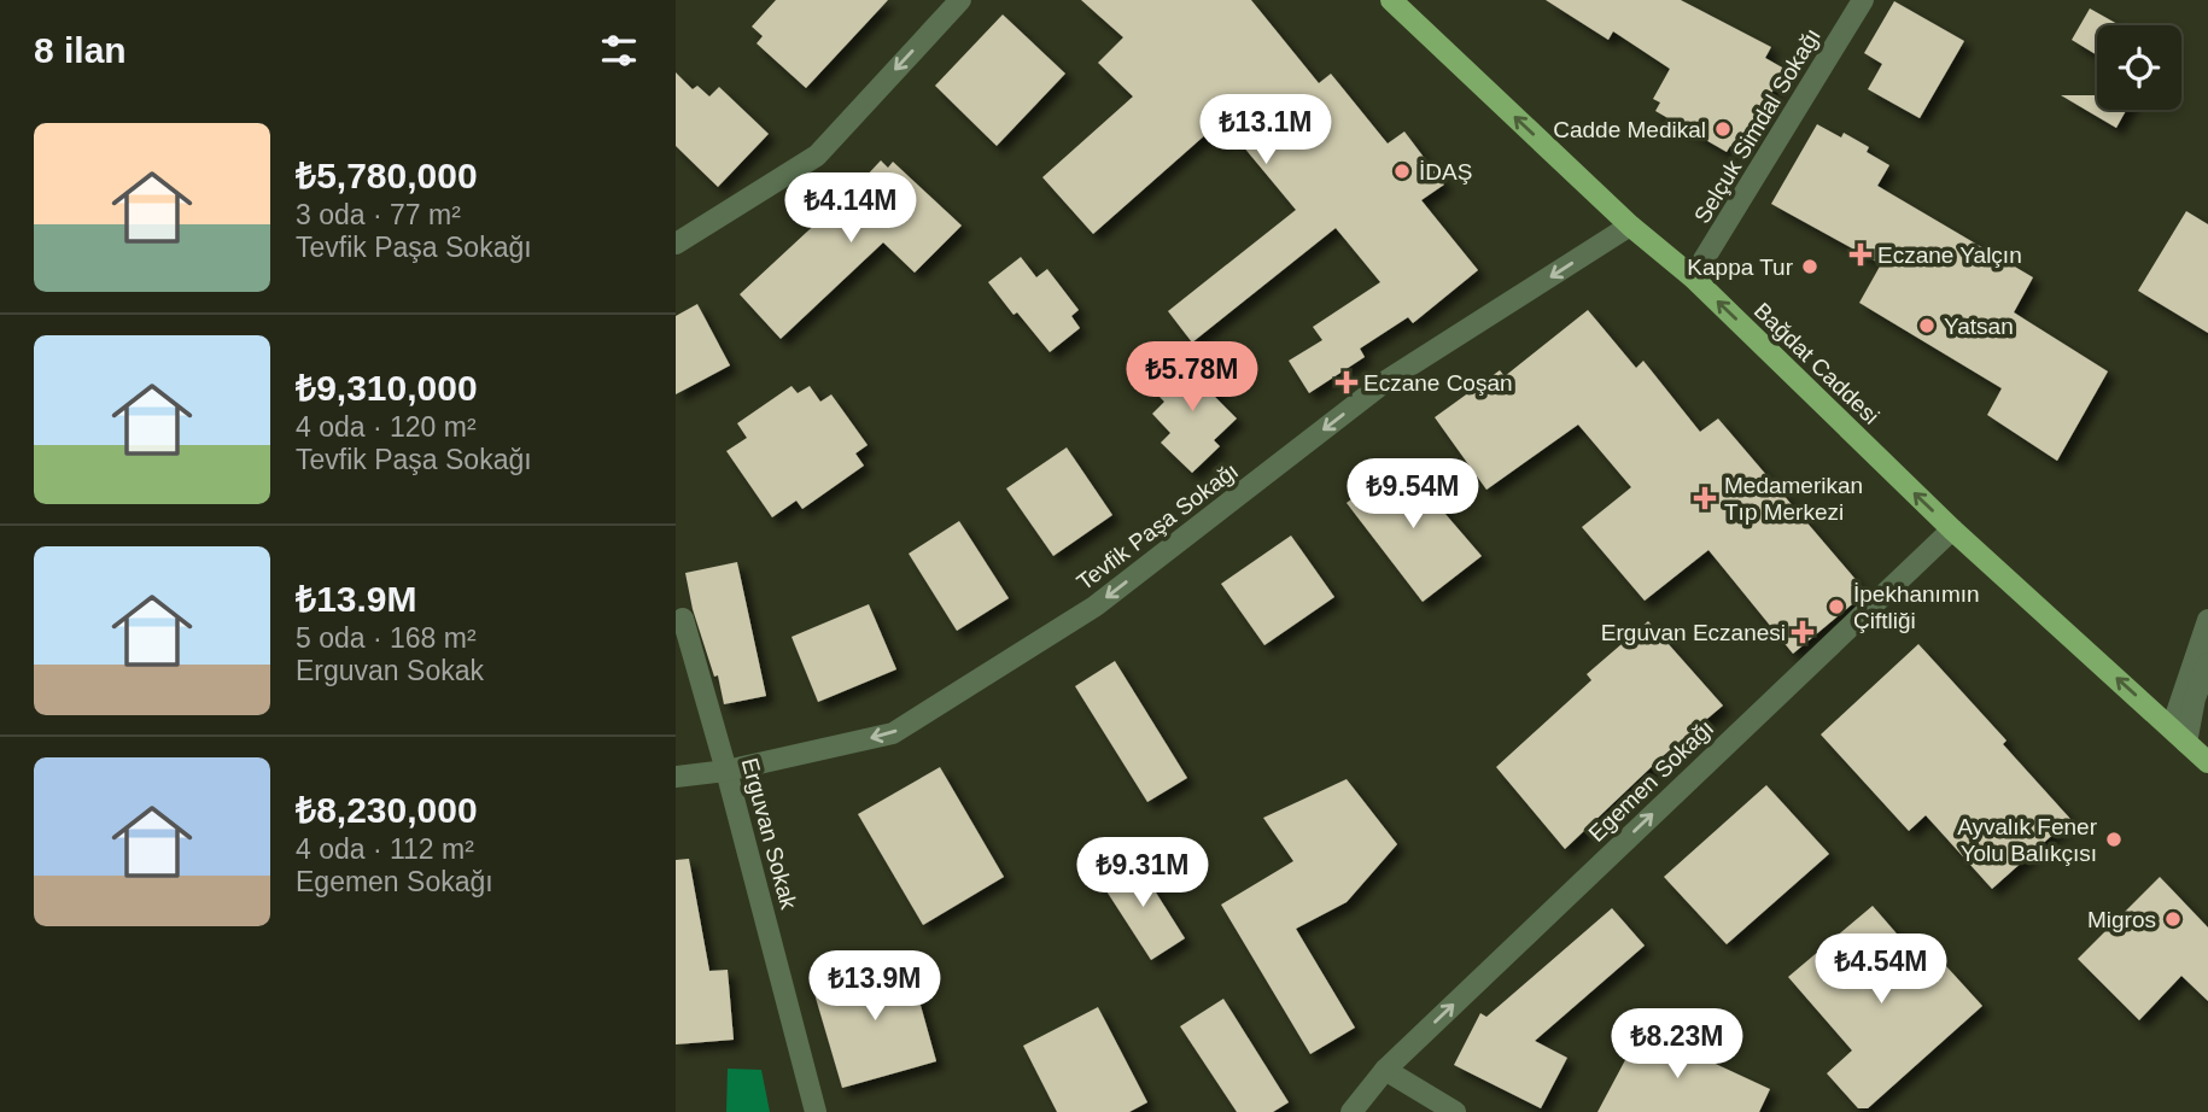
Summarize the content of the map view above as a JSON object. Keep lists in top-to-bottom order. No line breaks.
{"streets":{"main road":["Bağdat Caddesi"],"street":["Selçuk Simdal Sokağı","Tevfik Paşa Sokağı","Egemen Sokağı","Erguvan Sokak"]},"crossings":[["Selçuk Simdal Sokağı","Bağdat Caddesi"],["Bağdat Caddesi","Tevfik Paşa Sokağı"],["Bağdat Caddesi","Egemen Sokağı"],["Tevfik Paşa Sokağı","Erguvan Sokak"]],"one_way":["Bağdat Caddesi","Tevfik Paşa Sokağı","Egemen Sokağı"],"places":{"other":["Cadde Medikal","İDAŞ","Kappa Tur","Yatsan","İpekhanımın Çiftliği","Ayvalık Fener Yolu Balıkçısı","Migros"],"health":["Eczane Yalçın","Eczane Coşan","Medamerikan Tıp Merkezi","Erguvan Eczanesi"]},"page":{"heading":"8 ilan","price":["₺13.1M","₺4.14M","₺5.78M","₺9.54M","₺9.31M","₺4.54M","₺13.9M","₺8.23M"],"list":[{"name":"₺5,780,000","note":"3 oda · 77 m² · Tevfik Paşa Sokağı"},{"name":"₺9,310,000","note":"4 oda · 120 m² · Tevfik Paşa Sokağı"},{"name":"₺13.9M","note":"5 oda · 168 m² · Erguvan Sokak"},{"name":"₺8,230,000","note":"4 oda · 112 m² · Egemen Sokağı"}]}}
